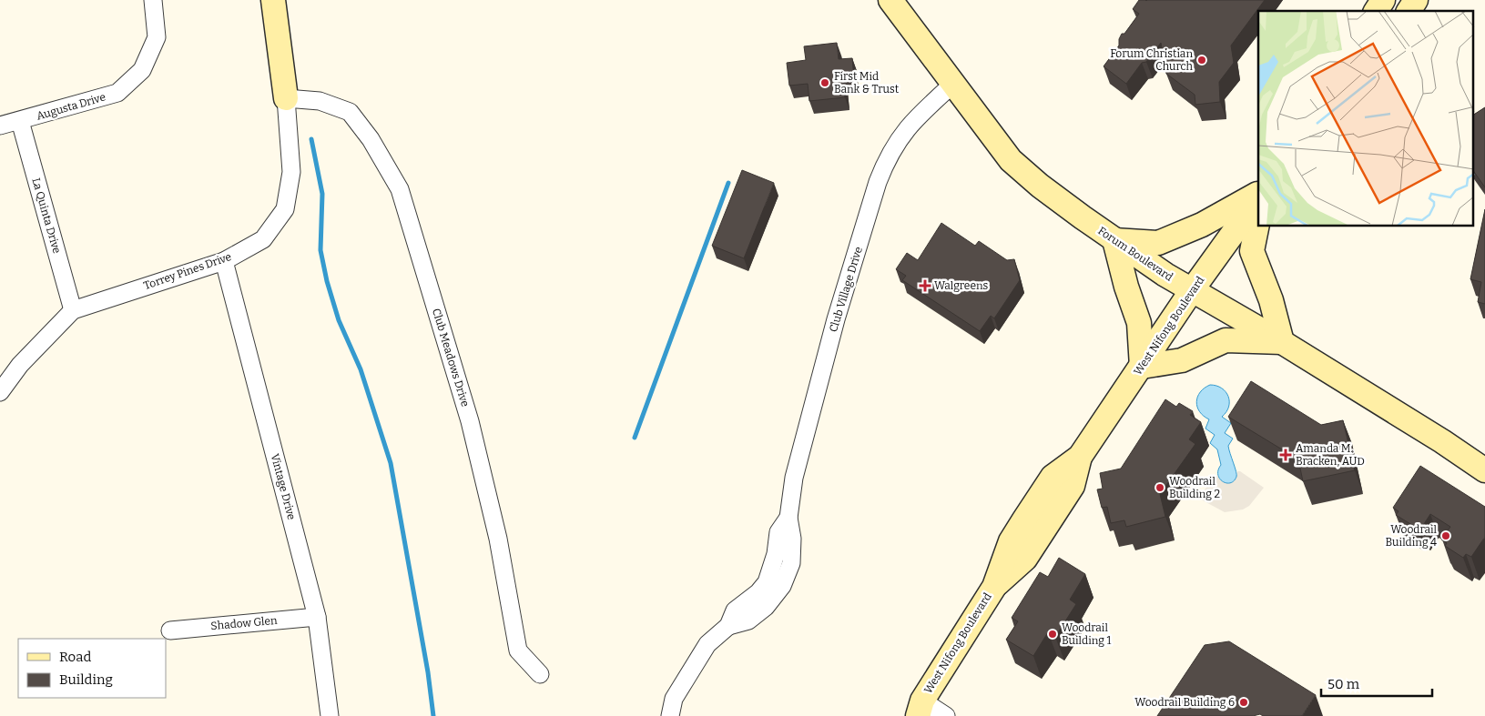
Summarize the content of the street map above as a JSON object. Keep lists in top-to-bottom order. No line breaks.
{"streets":{"main road":["Forum Boulevard","West Nifong Boulevard"],"street":["Augusta Drive","La Quinta Drive","Torrey Pines Drive","Club Village Drive","Club Meadows Drive","Vintage Drive","Shadow Glen"]},"crossings":[["Augusta Drive","La Quinta Drive"],["La Quinta Drive","Torrey Pines Drive"],["Forum Boulevard","Club Village Drive"],["Forum Boulevard","West Nifong Boulevard"],["Torrey Pines Drive","Club Meadows Drive"],["Torrey Pines Drive","Vintage Drive"],["Vintage Drive","Shadow Glen"]],"places":{"other":["Forum Christian Church","First Mid Bank & Trust","Woodrail Building 2","Woodrail Building 4","Woodrail Building 1","Woodrail Building 6"],"health":["Walgreens","Amanda M. Bracken, AUD"]},"legend":["Road","Building"],"scale_bar":"50 m"}
